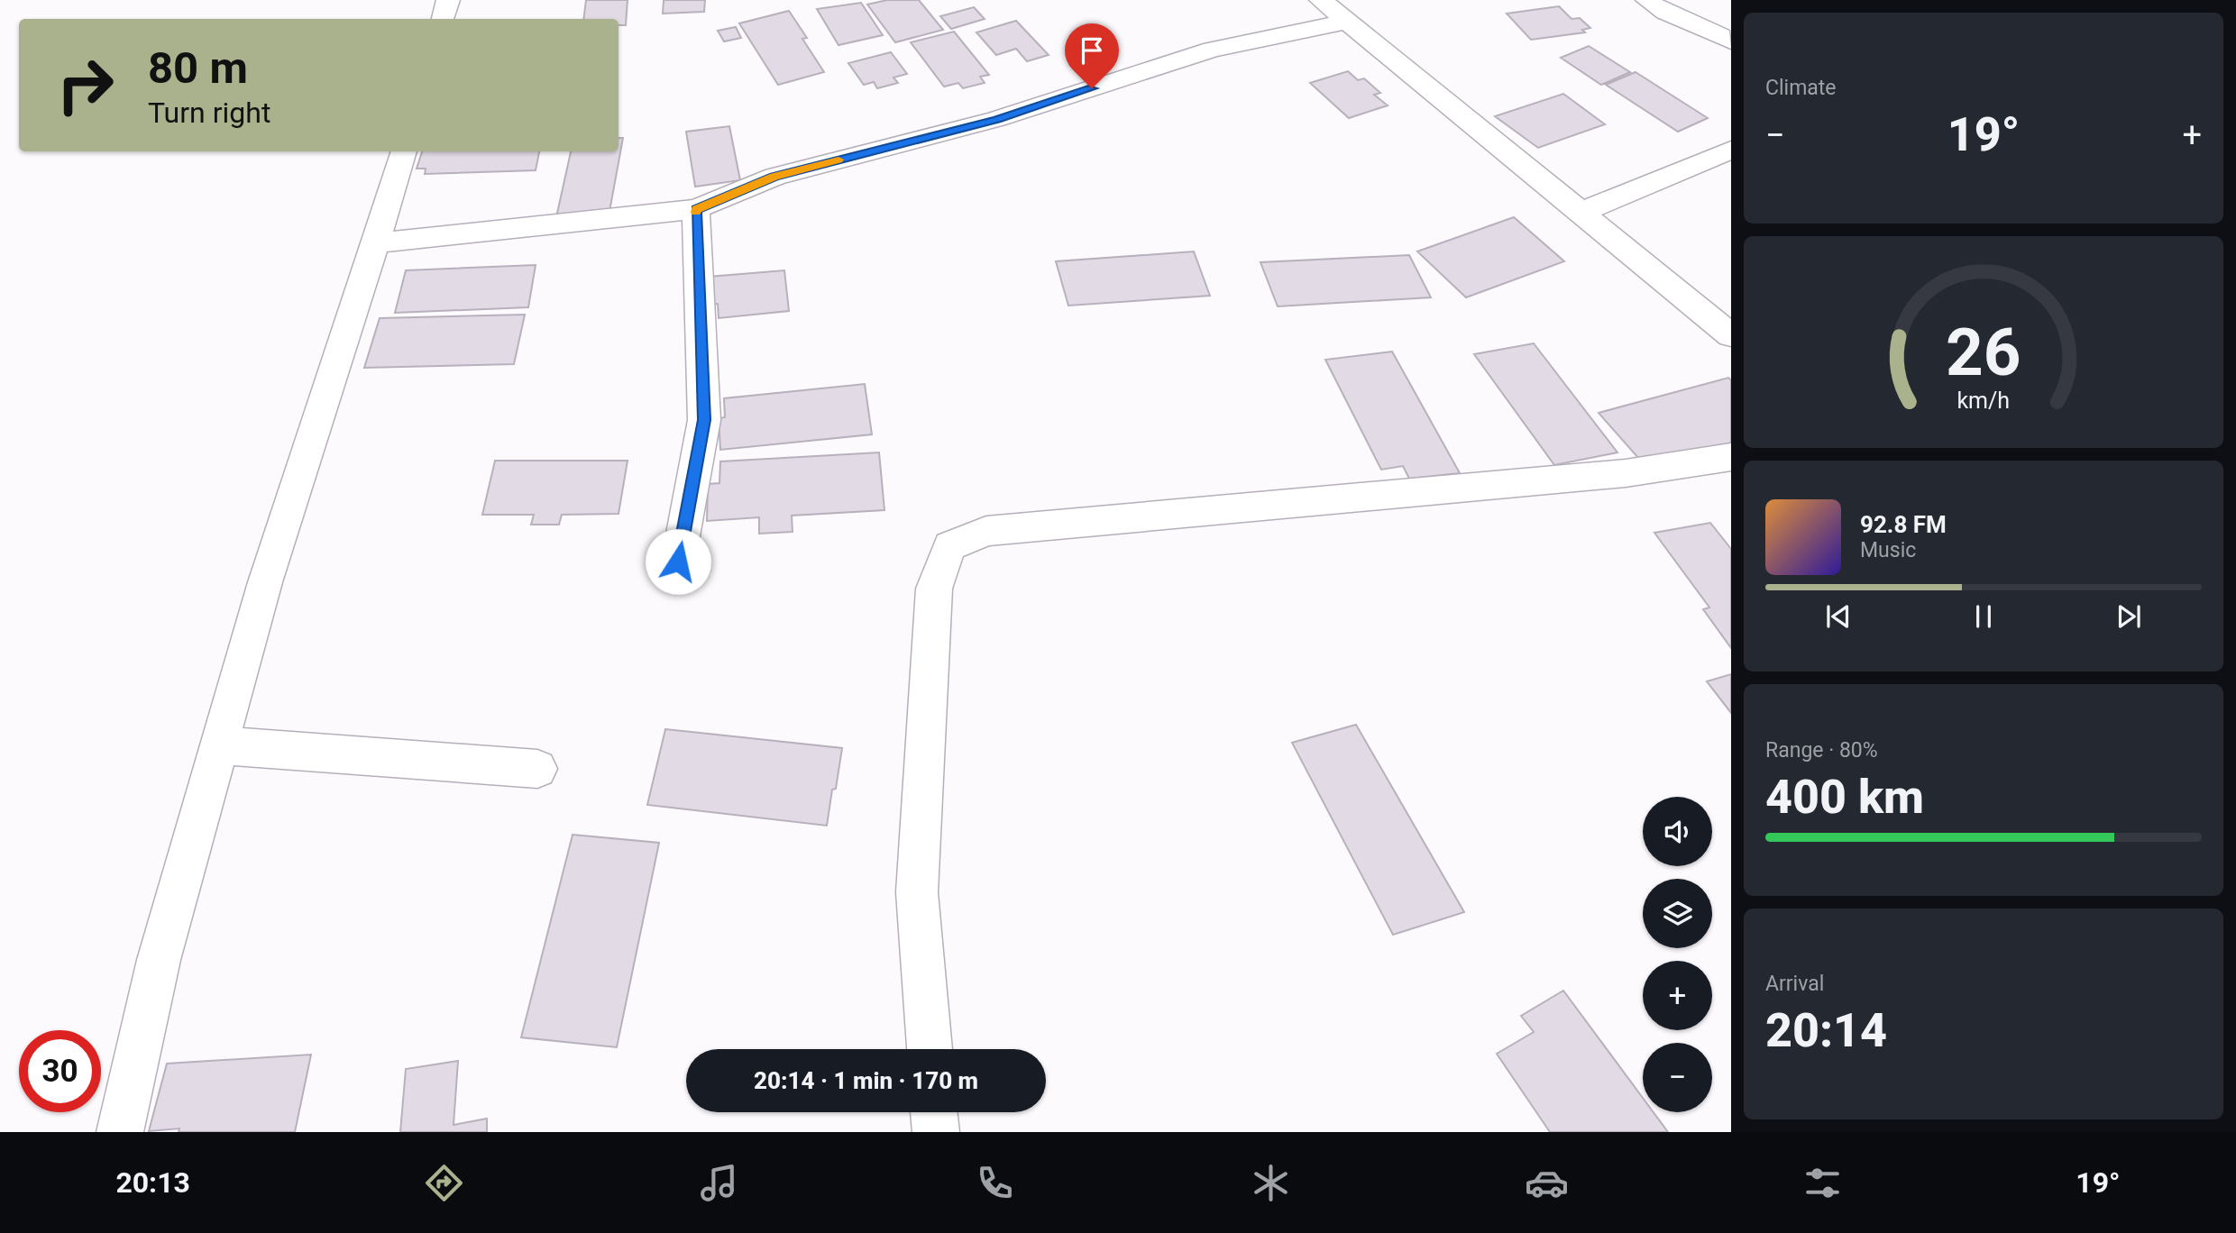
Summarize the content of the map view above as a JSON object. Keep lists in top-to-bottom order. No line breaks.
{"page":{"tile":["Climate",["Range · 80%","400 km"],["Arrival","20:14"]],"turn":["80 m","Turn right"],"heat":["−","19°","+"],"song":["92.8 FM","Music"],"map_buttons":["+","−"],"limit":"30","trip":"20:14 · 1 min · 170 m","tabs":["20:13","19°"],"gauge":["26","km/h"]}}
